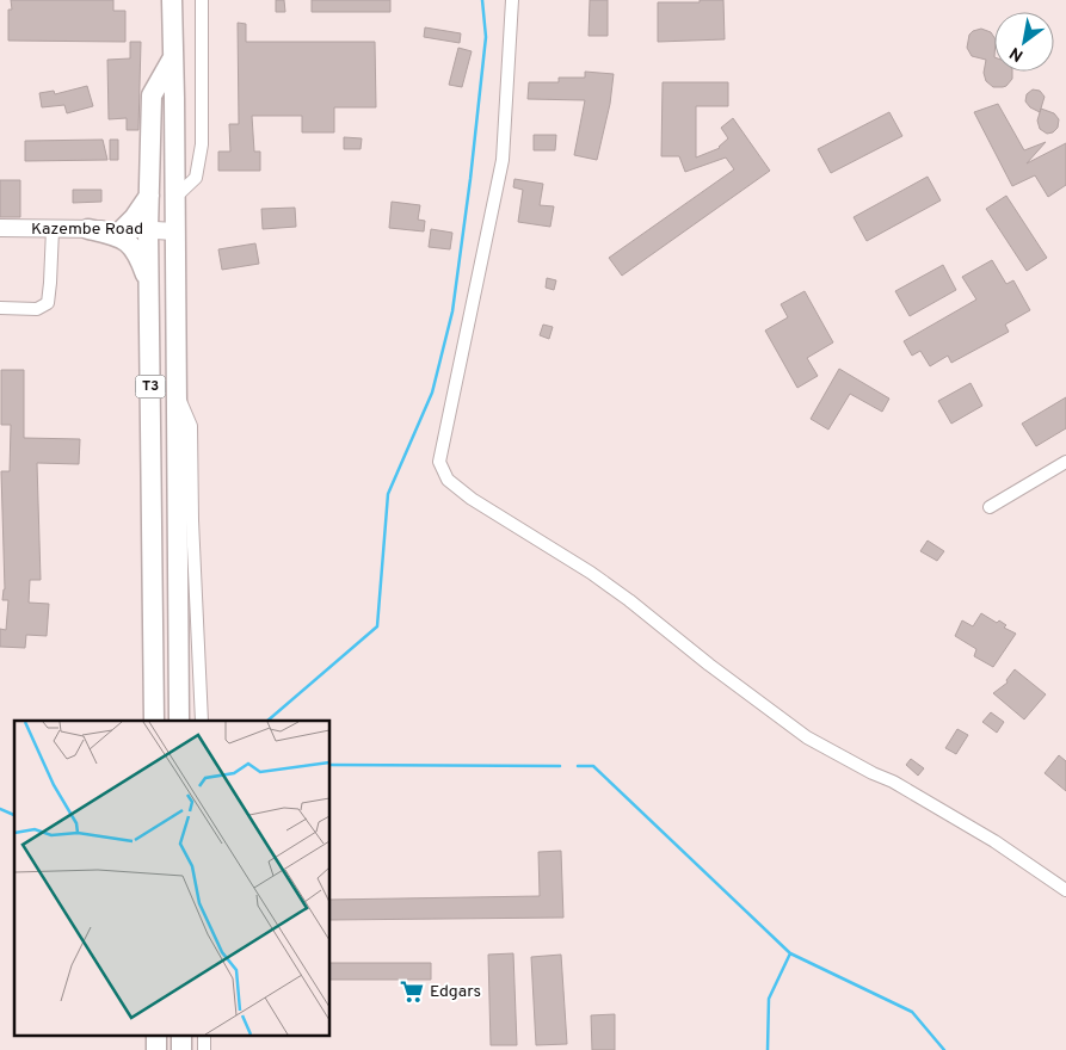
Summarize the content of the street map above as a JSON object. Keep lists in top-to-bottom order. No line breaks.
{"streets":{"highway":["T3"],"main road":["Kazembe Road"]},"crossings":[["Kazembe Road","T3"]],"places":{"supermarket":["Edgars"]},"north":"bottom left"}
